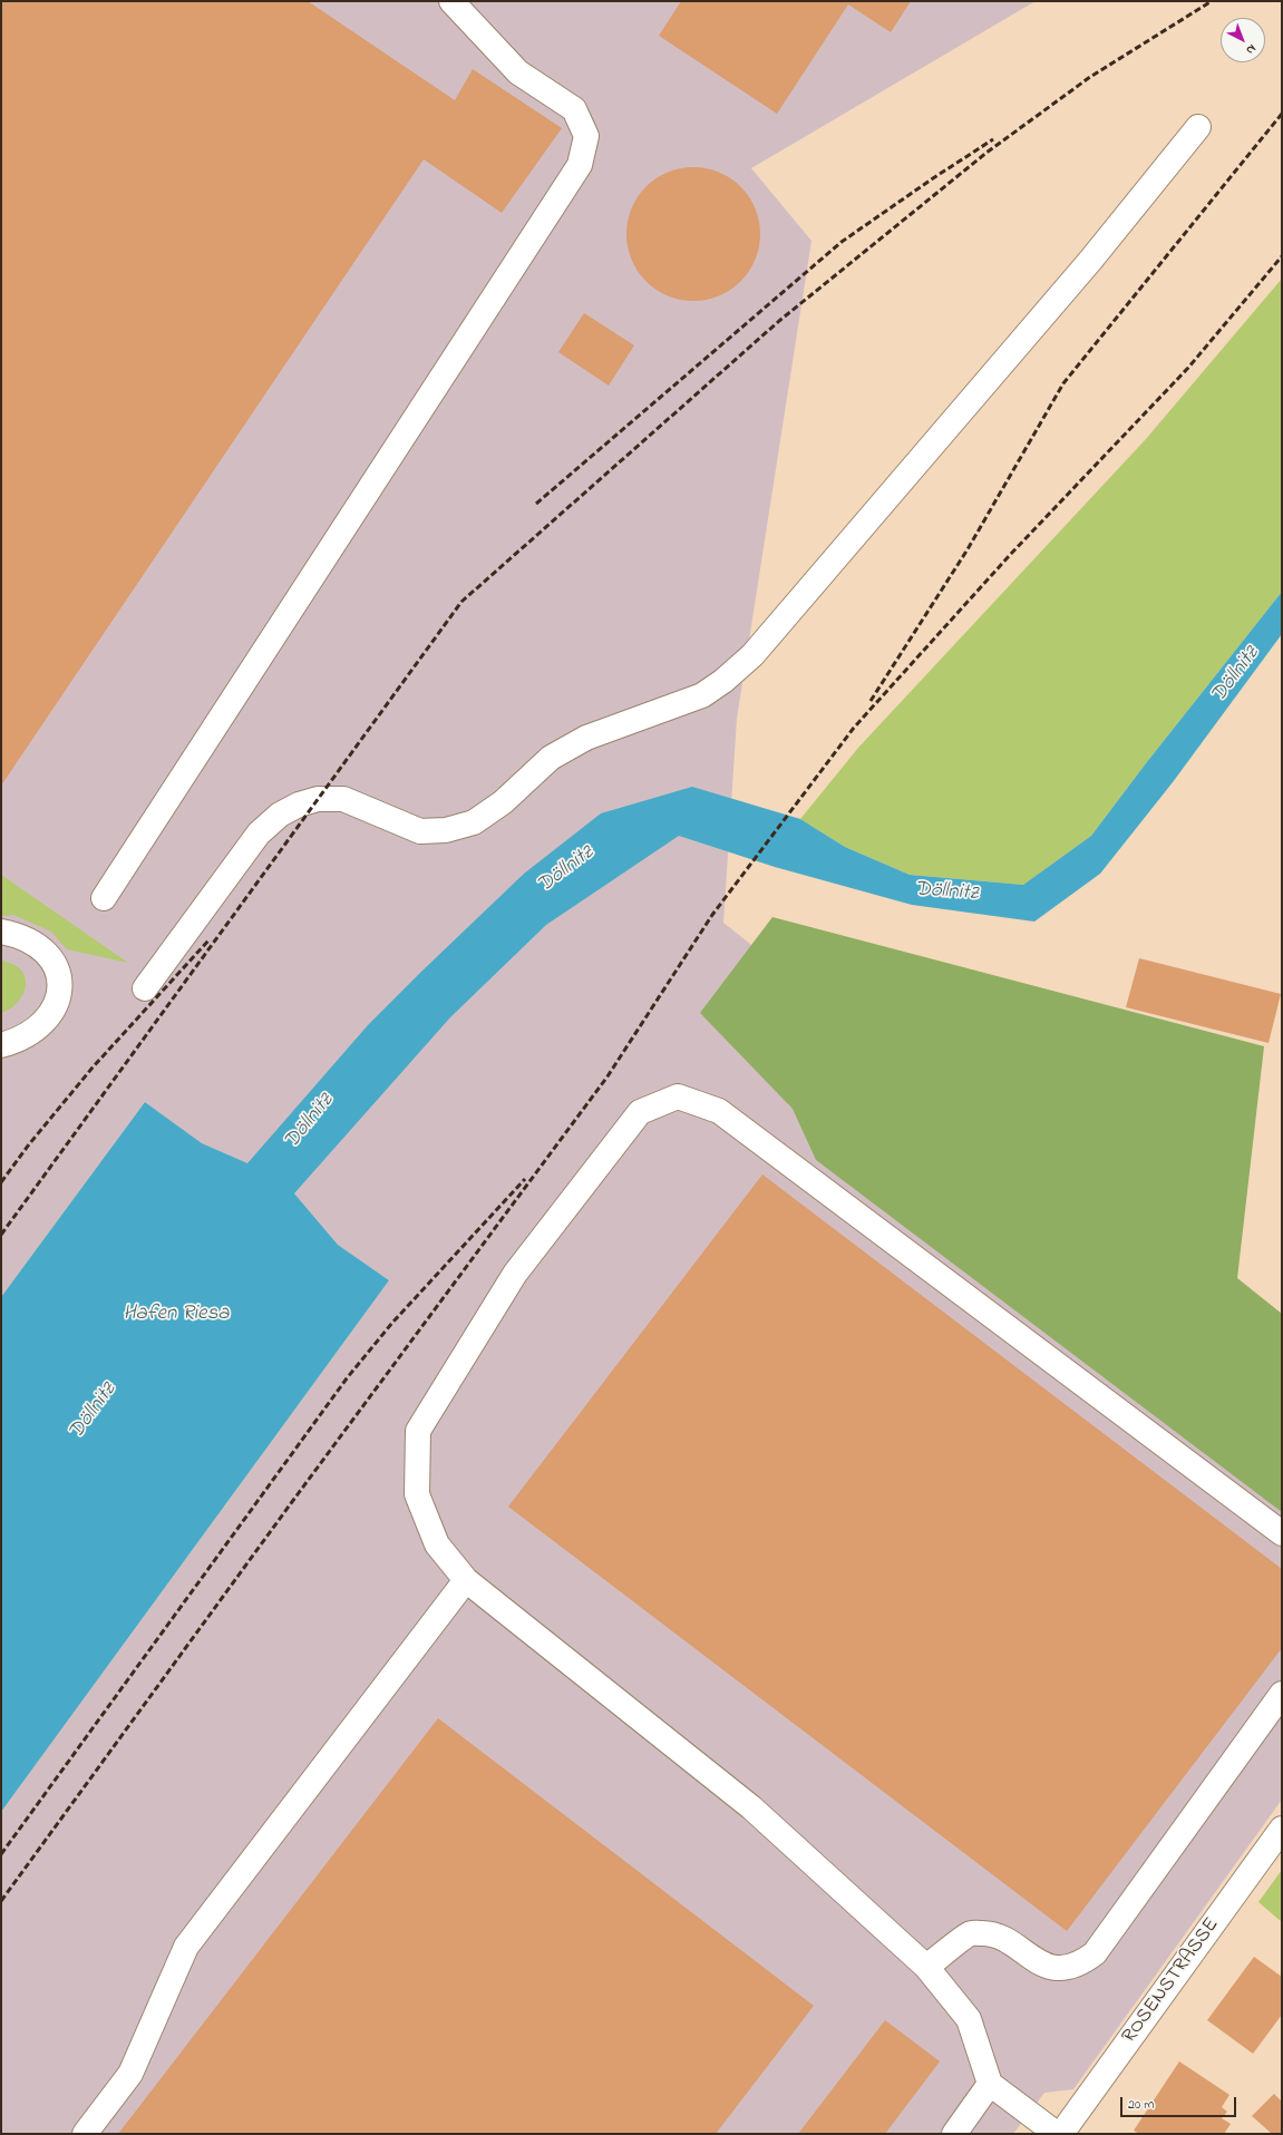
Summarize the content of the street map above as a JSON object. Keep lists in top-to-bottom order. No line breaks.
{"streets":{"street":["ROSENSTRASSE"]},"water":["Döllnitz","Hafen Riesa"],"scale_bar":"20 m","north":"bottom right"}
